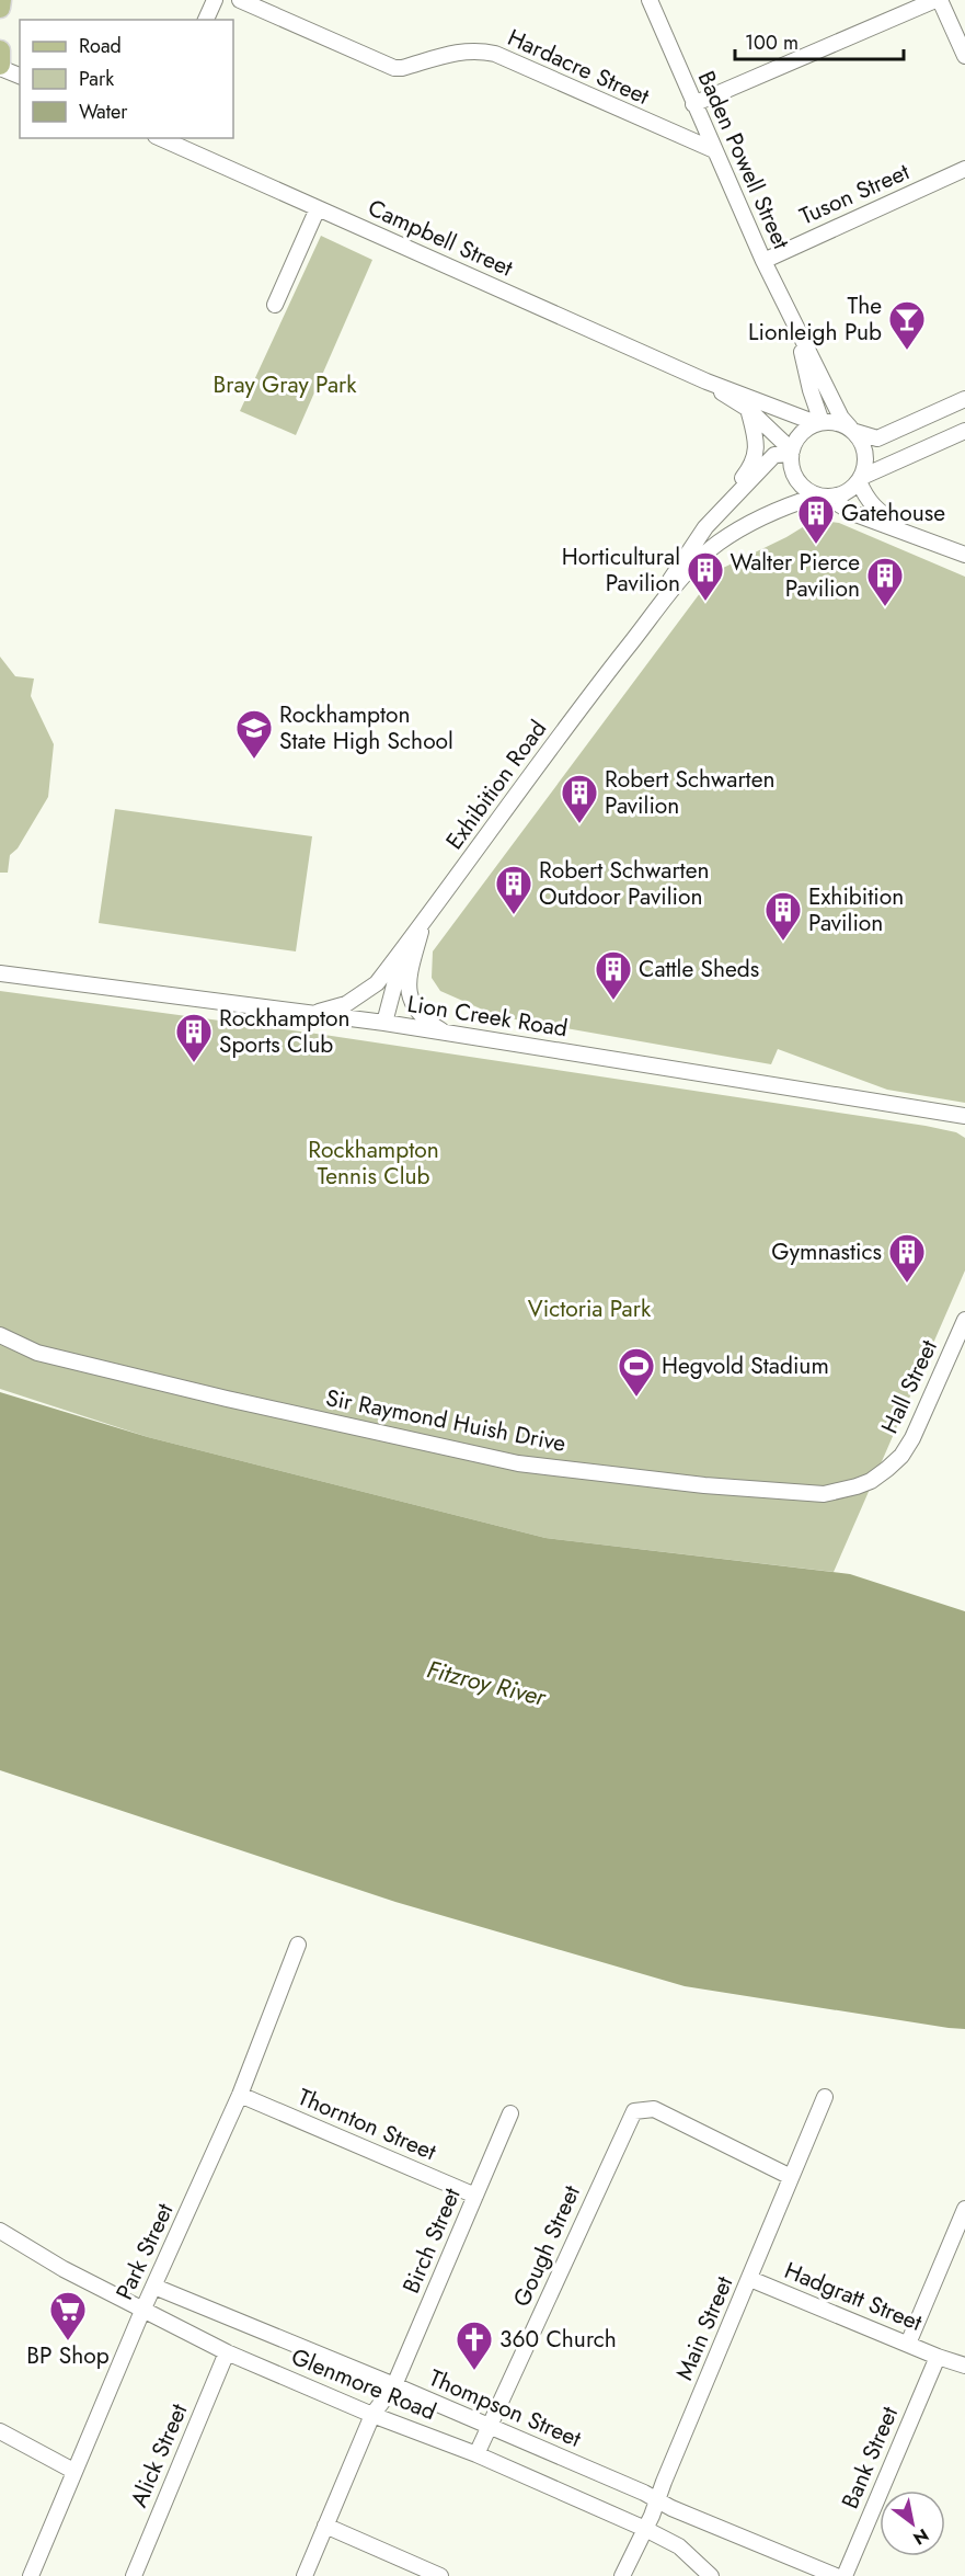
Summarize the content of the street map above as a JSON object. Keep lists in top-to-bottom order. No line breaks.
{"streets":{"street":["Hardacre Street","Baden Powell Street","Tuson Street","Campbell Street","Exhibition Road","Lion Creek Road","Hall Street","Sir Raymond Huish Drive","Thornton Street","Birch Street","Gough Street","Park Street","Hadgratt Street","Main Street","Glenmore Road","Thompson Street","Alick Street","Bank Street"]},"crossings":[["Hardacre Street","Baden Powell Street"],["Baden Powell Street","Tuson Street"],["Baden Powell Street","Campbell Street"],["Baden Powell Street","Exhibition Road"],["Campbell Street","Exhibition Road"],["Exhibition Road","Lion Creek Road"],["Hall Street","Sir Raymond Huish Drive"],["Thornton Street","Birch Street"],["Thornton Street","Park Street"],["Birch Street","Glenmore Road"],["Birch Street","Thompson Street"],["Gough Street","Main Street"],["Gough Street","Glenmore Road"],["Gough Street","Thompson Street"],["Park Street","Glenmore Road"],["Park Street","Thompson Street"],["Hadgratt Street","Main Street"],["Hadgratt Street","Bank Street"],["Main Street","Glenmore Road"],["Main Street","Thompson Street"],["Glenmore Road","Alick Street"]],"water":["Fitzroy River"],"parks":["Bray Gray Park","Rockhampton Tennis Club","Victoria Park"],"places":{"bar":["The Lionleigh Pub"],"building":["Gatehouse","Horticultural Pavilion","Walter Pierce Pavilion","Robert Schwarten Pavilion","Robert Schwarten Outdoor Pavilion","Exhibition Pavilion","Cattle Sheds","Rockhampton Sports Club","Gymnastics"],"school or university":["Rockhampton State High School"],"sports":["Hegvold Stadium"],"supermarket":["BP Shop"],"church":["360 Church"]},"legend":["Road","Park","Water"],"scale_bar":"100 m","north":"bottom right"}
